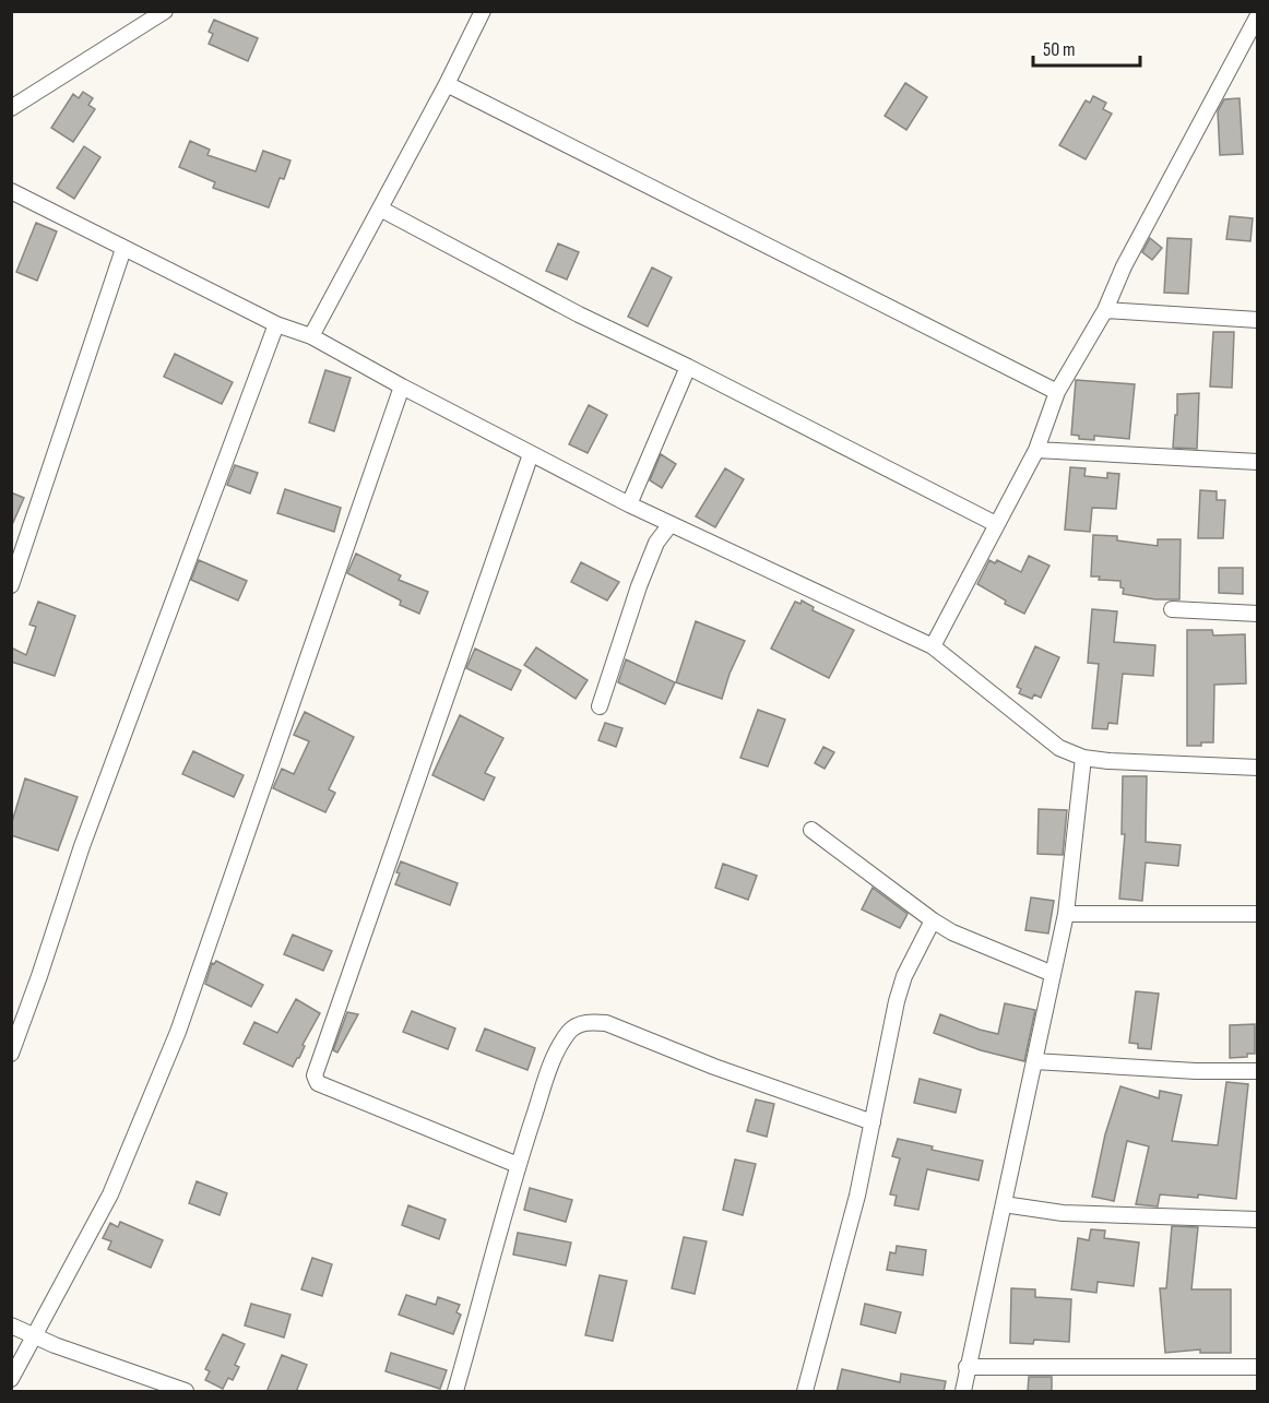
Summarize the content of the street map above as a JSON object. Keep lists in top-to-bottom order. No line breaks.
{"scale_bar":"50 m"}
